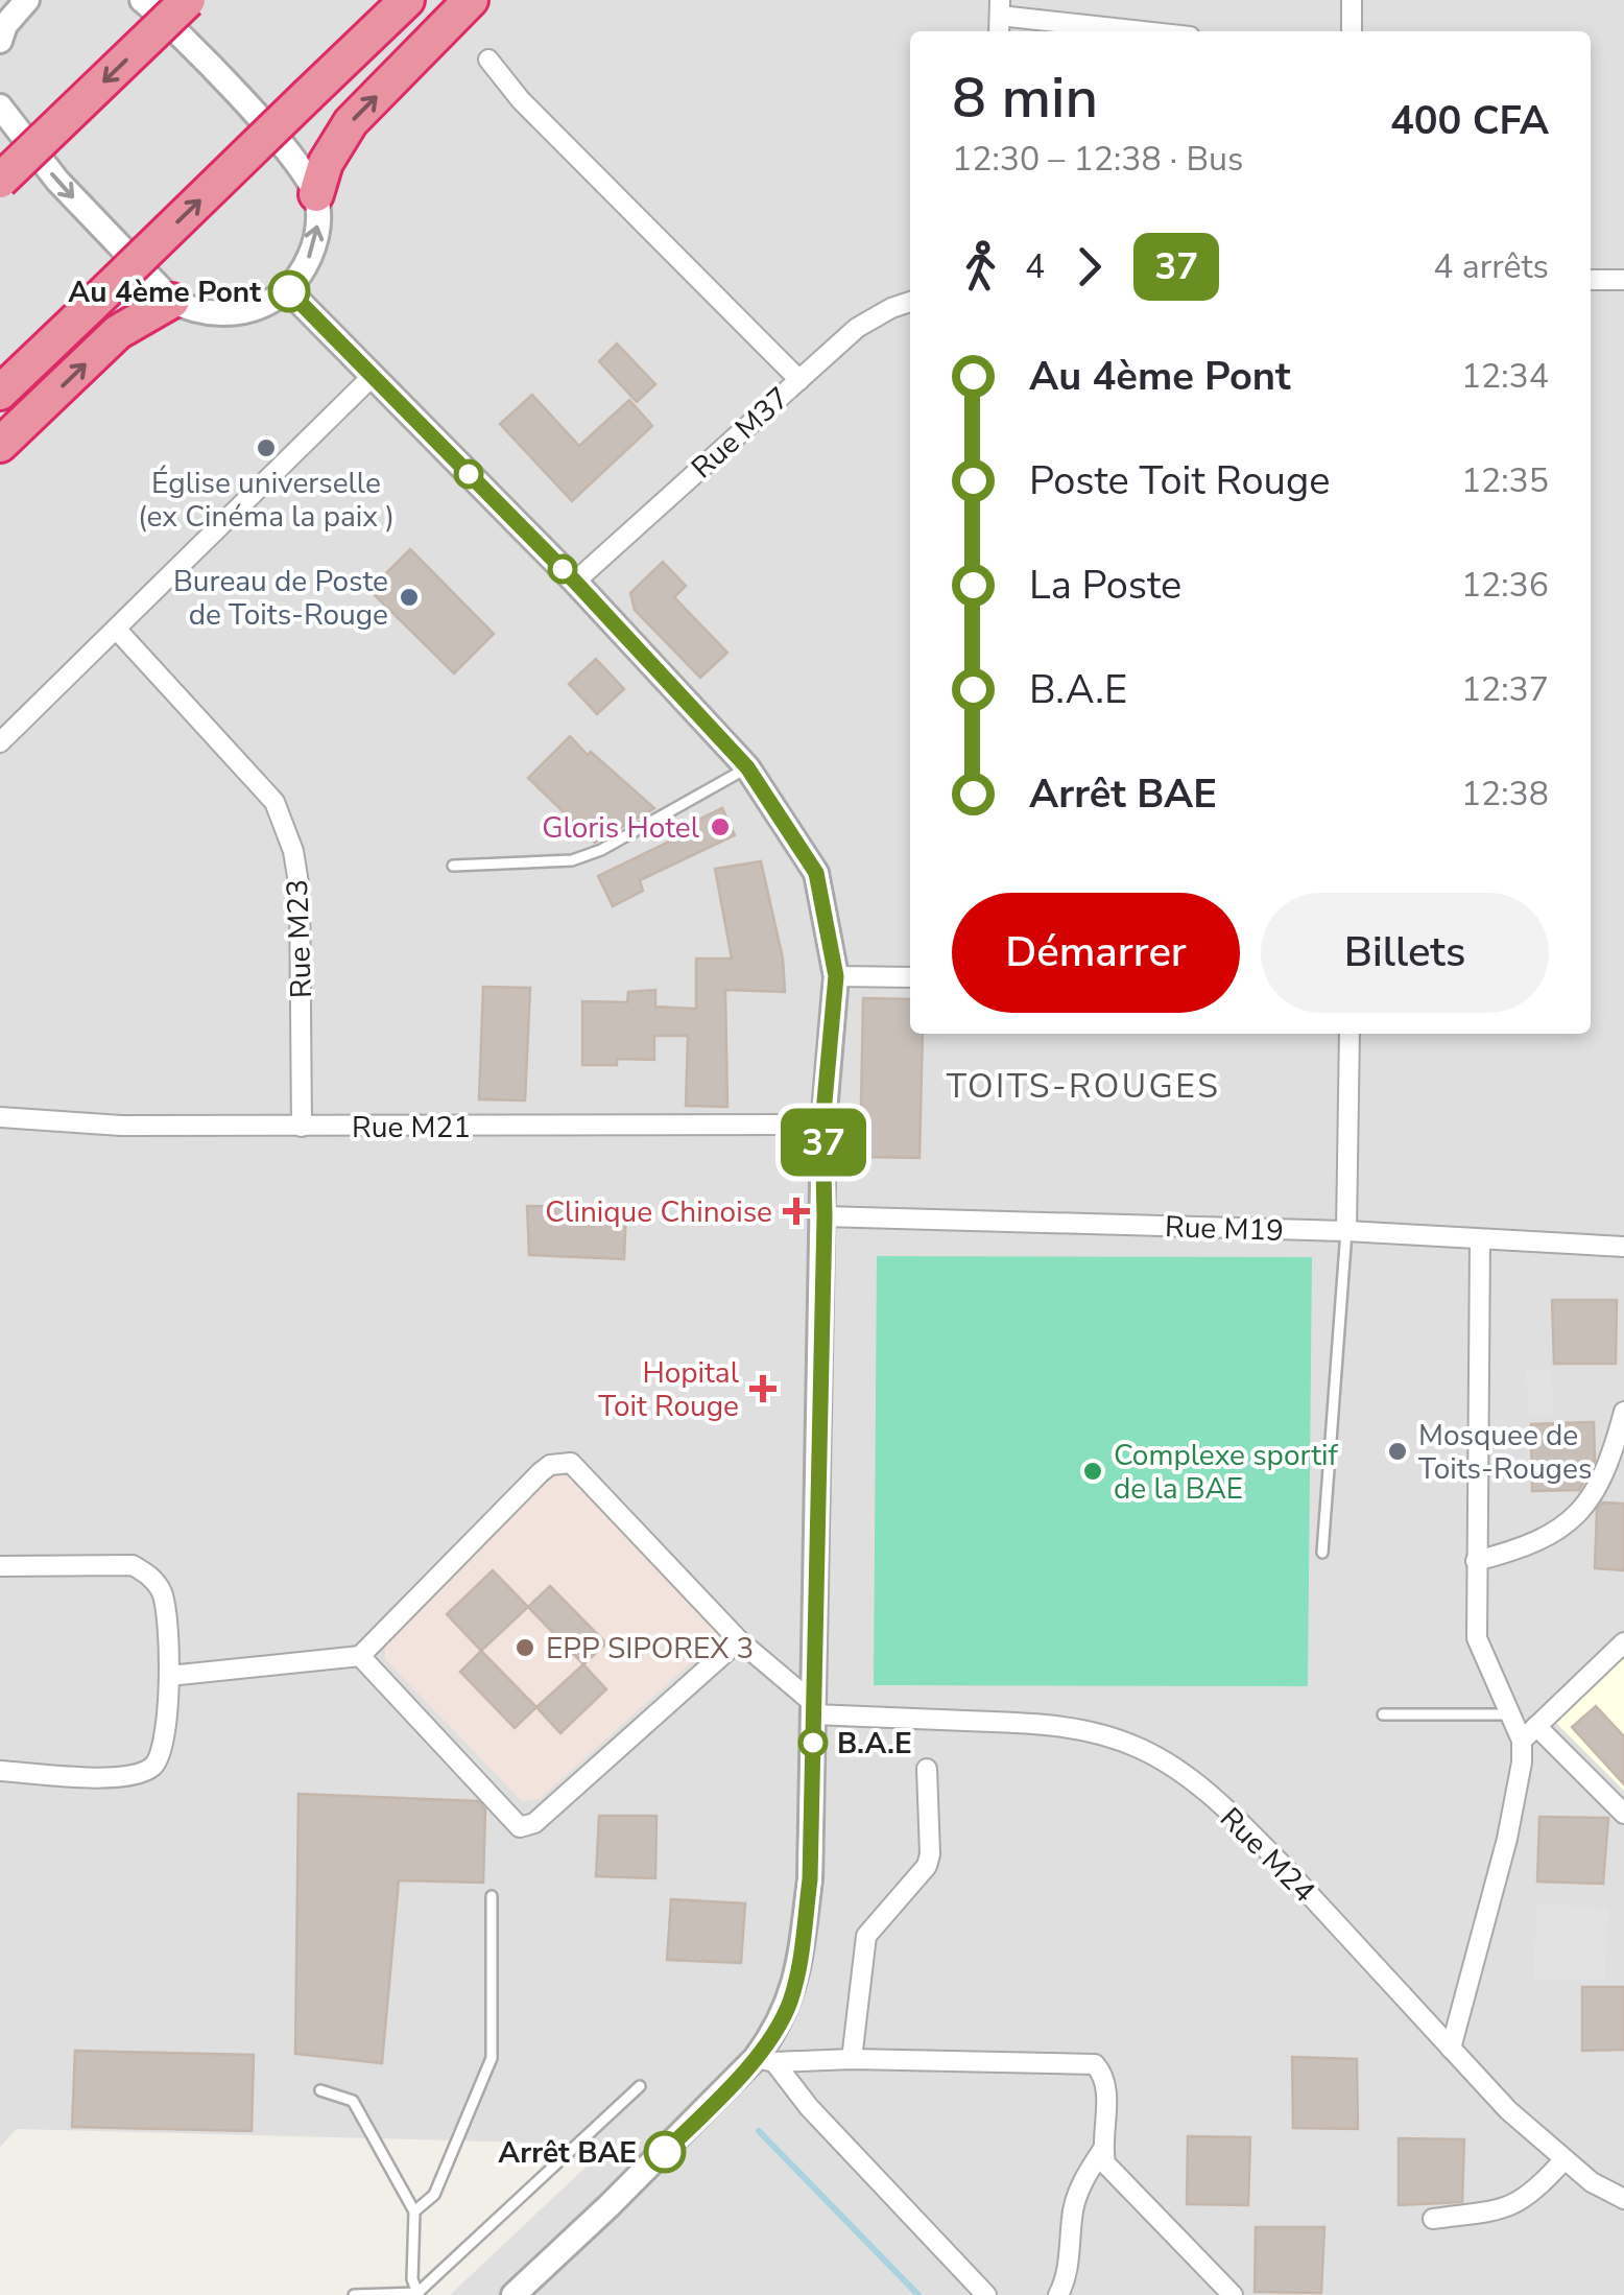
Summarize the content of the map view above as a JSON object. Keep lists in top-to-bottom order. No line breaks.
{"streets":{"street":["Rue M37","Rue M23","Rue M21","Rue M19","Rue M24"]},"crossings":[["Rue M23","Rue M21"]],"districts":["TOITS-ROUGES"],"places":{"other":["Au 4ème Pont","Église universelle (ex Cinéma la paix )","Bureau de Poste de Toits-Rouge","Gloris Hotel","Mosquee de Toits-Rouges","Complexe sportif de la BAE","EPP SIPOREX 3","B.A.E","Arrêt BAE"],"health":["Clinique Chinoise","Hopital Toit Rouge"]},"lines":["bus line 37"],"page":{"on_map":"37","heading":["8 min","12:30 – 12:38 · Bus","400 CFA"],"legs":["4","37","4 arrêts"],"list":[{"name":"Au 4ème Pont","value":"12:34"},{"name":"Poste Toit Rouge","value":"12:35"},{"name":"La Poste","value":"12:36"},{"name":"B.A.E","value":"12:37"},{"name":"Arrêt BAE","value":"12:38"}],"buttons":["Démarrer","Billets"]}}
